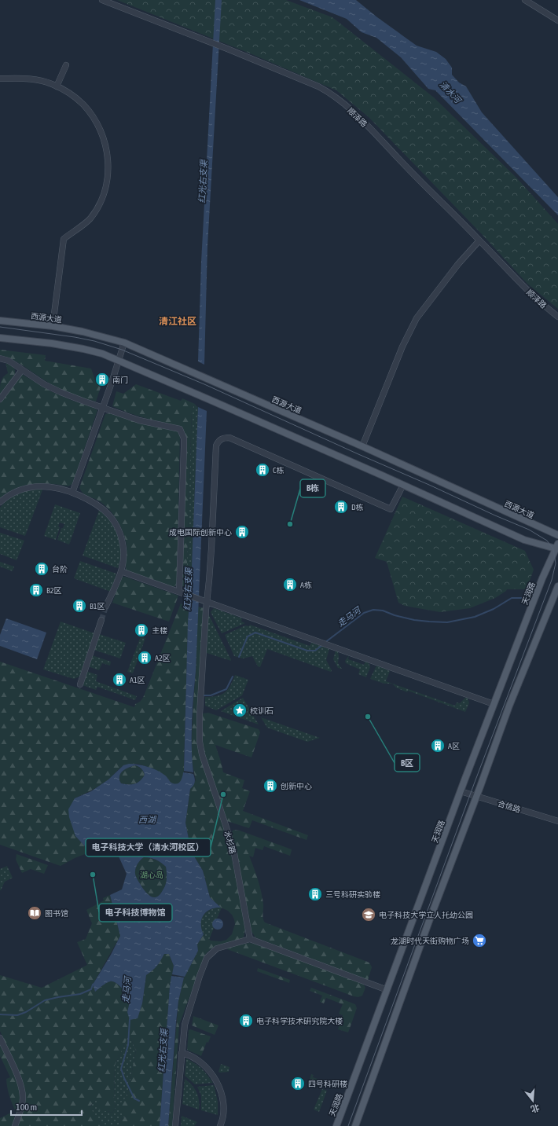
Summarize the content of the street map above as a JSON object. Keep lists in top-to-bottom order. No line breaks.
{"streets":{"main road":["西源大道","天润路"],"street":["顺泽路","合信路","水杉路"]},"crossings":[["天润路","合信路"]],"districts":["清江社区"],"water":["清水河","红光右支渠","走马河","西湖"],"parks":["湖心岛"],"places":{"building":["南门","C栋","D栋","成电国际创新中心","台阶","A栋","B2区","B1区","主楼","A2区","A1区","A区","创新中心","三号科研实验楼","电子科学技术研究院大楼","四号科研楼"],"other":["B栋","B区","电子科技大学（清水河校区）","电子科技博物馆"],"place":["校训石"],"library":["图书馆"],"school or university":["电子科技大学立人托幼公园"],"supermarket":["龙湖时代天街购物广场"]},"scale_bar":"100 m","north":"bottom"}
